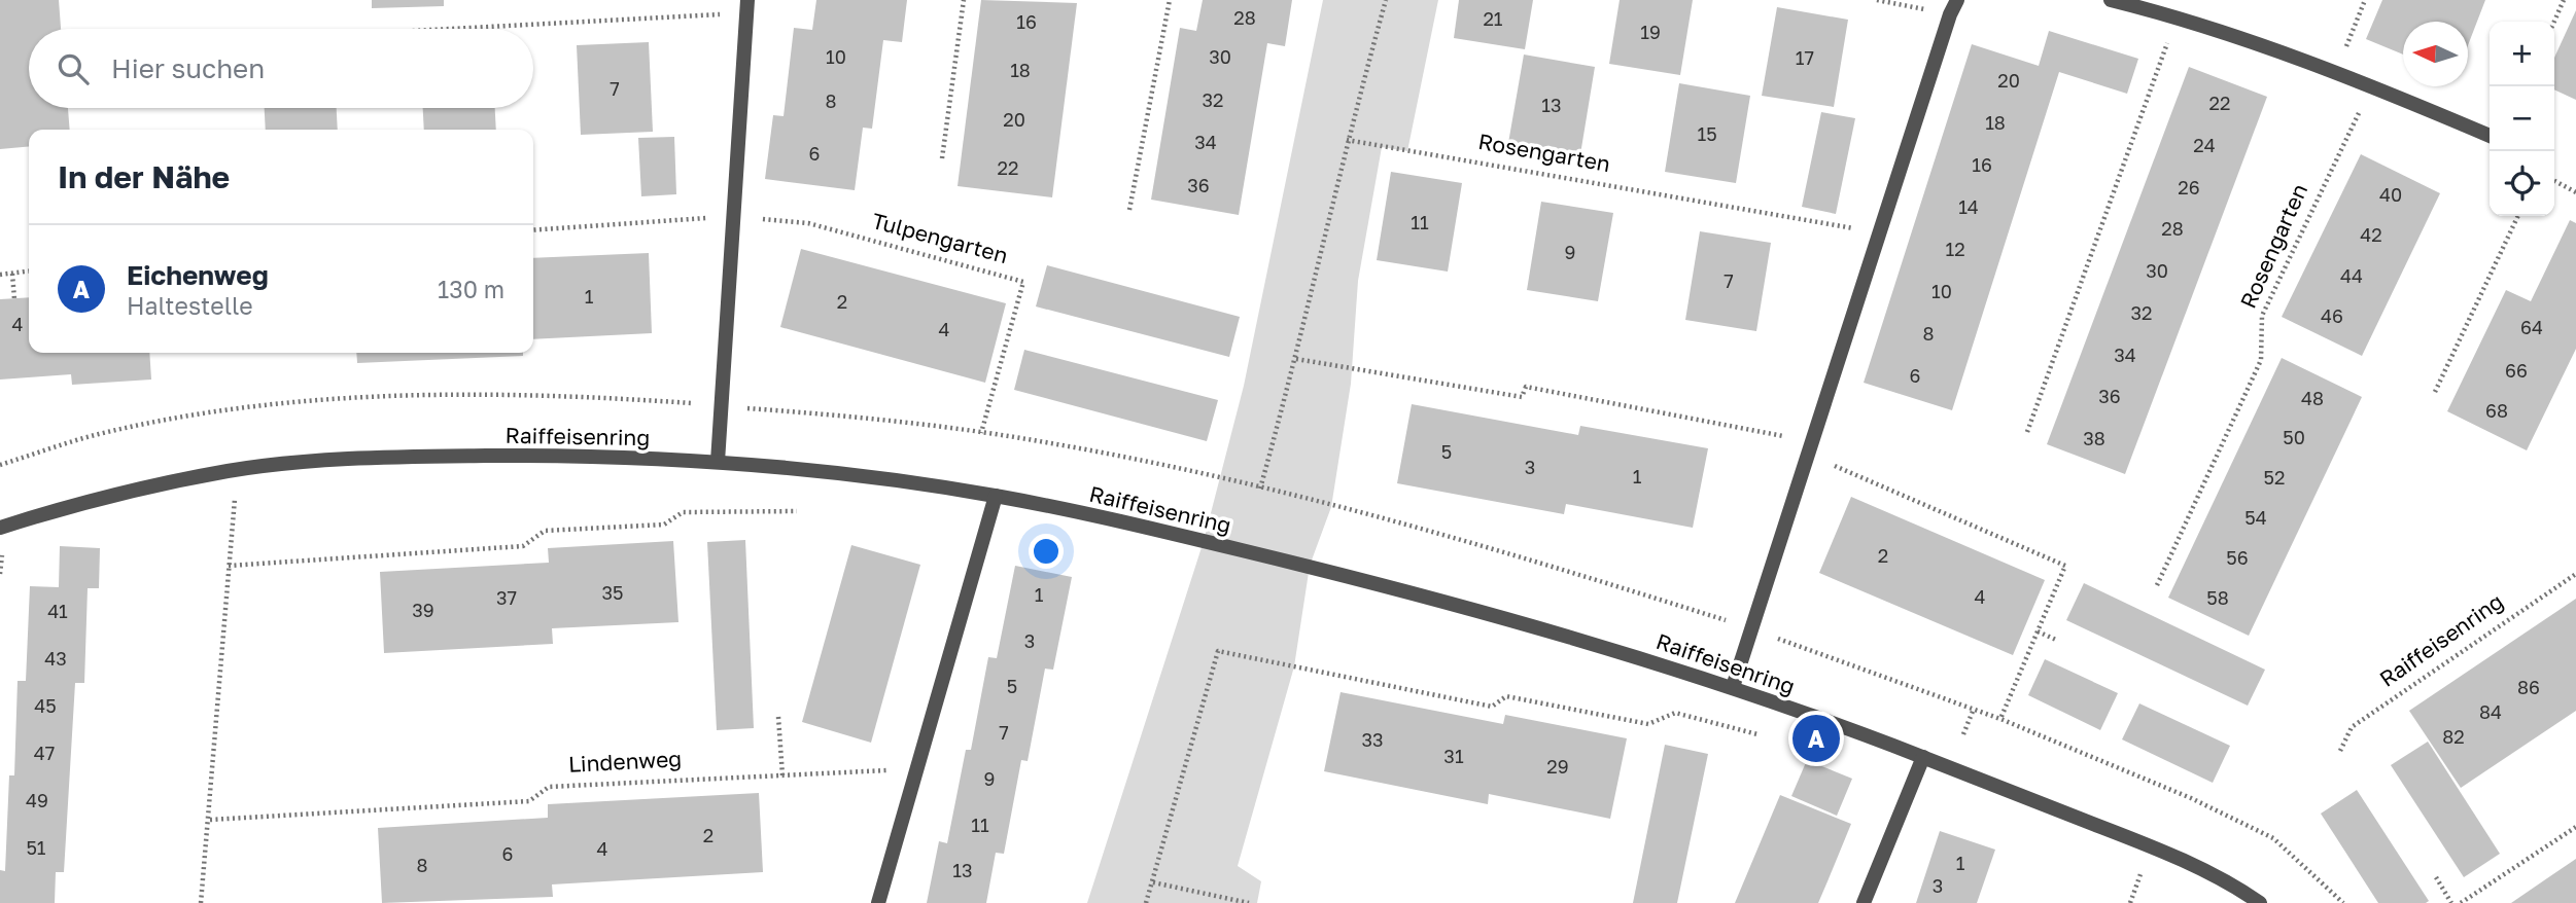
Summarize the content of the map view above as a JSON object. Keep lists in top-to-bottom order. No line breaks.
{"streets":{"street":["Raiffeisenring"],"path":["Rosengarten","Tulpengarten","Lindenweg"]},"house_numbers":["28","21","16","19","10","30","17","18","20","7","32","8","22","13","20","18","15","34","24","6","16","22","36","26","40","14","11","28","42","12","9","30","44","7","10","1","2","32","46","4","64","4","8","34","66","6","36","48","68","50","38","5","3","1","52","54","2","56","35","1","4","37","58","39","41","3","43","5","86","45","84","7","82","33","47","31","29","9","49","11","2","51","4","6","1","8","13","3"],"north":"left","page":{"map_buttons":["+","−"],"search":"Hier suchen","heading":"In der Nähe","list":[{"mark":"A","name":"Eichenweg","note":"Haltestelle","value":"130 m"}],"pins":"A"}}
